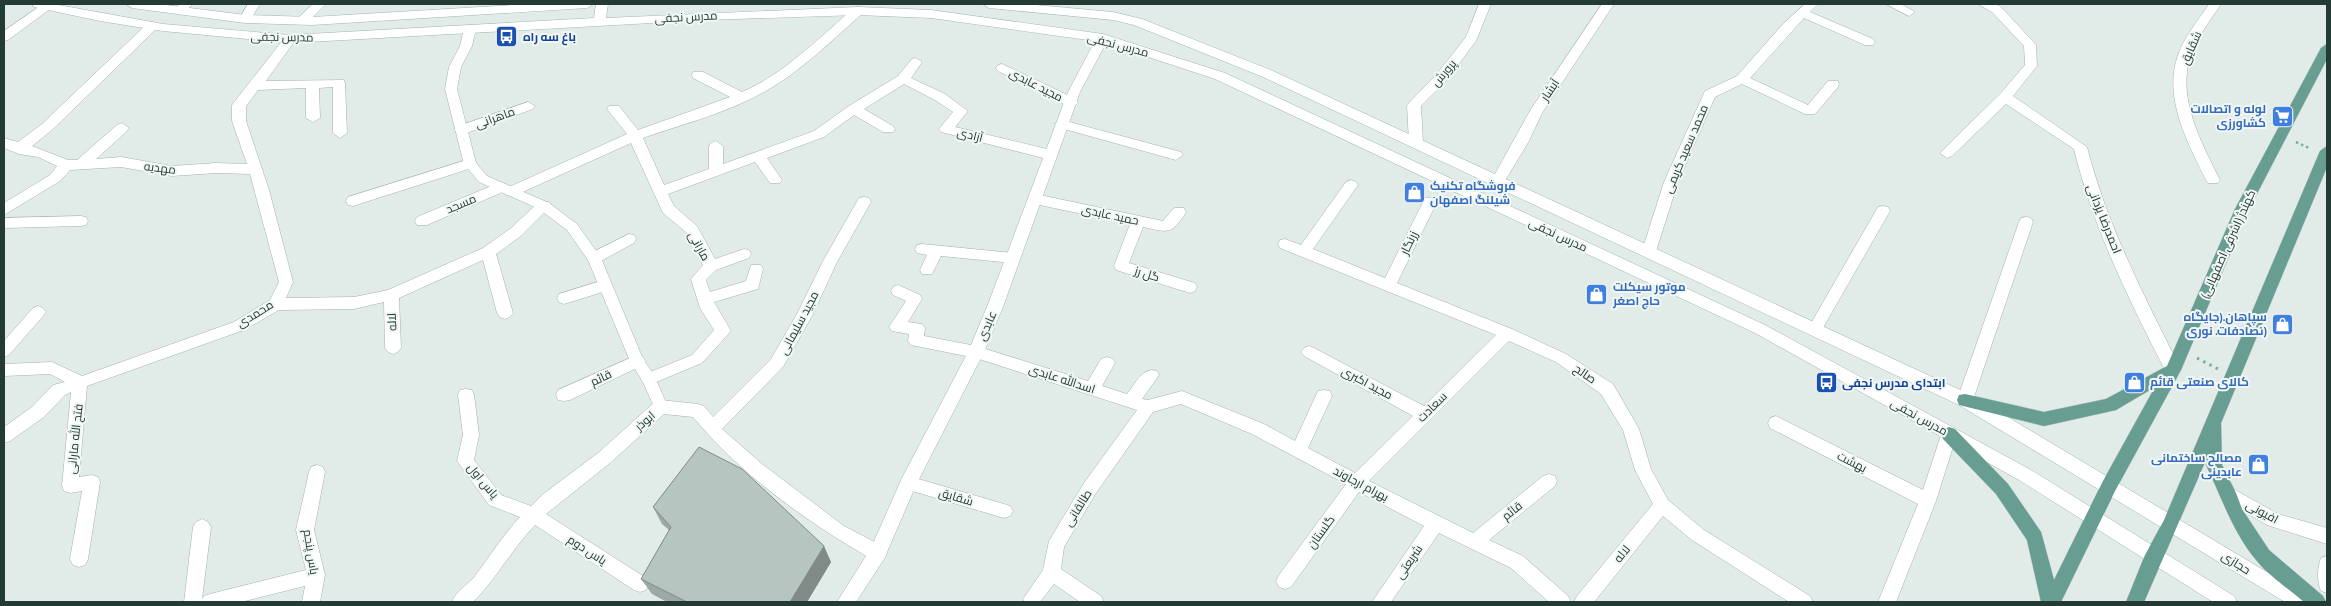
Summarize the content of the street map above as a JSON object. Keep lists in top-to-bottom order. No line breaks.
{"streets":{"main road":["کهندژ (اشرفی اصفهانی)"],"street":["مدرس نجفی","شقایق","پرورش","مجید عابدی","آبشار","ماهرانی","آزادی","محمد سعید کریمی","مهدیه","مسجد","حمید عابدی","احمدرضا یزدانی","زرنگار","مارانی","گل رز","محمدی","لاله","مجید سلیمانی","عابدی","صالح","قائم","اسدالله عابدی","مجید اکبری","سعادت","ابوذر","فتح الله مارانی","بهشت","یاس اول","بهرام ارجاوند","طالقانی","افیونی","گلستان","یاس دوم","یاس پنجم","شریعتی","حجازی"]},"crossings":[["مدرس نجفی","پرورش"],["مدرس نجفی","آبشار"],["مدرس نجفی","محمد سعید کریمی"],["مدرس نجفی","کهندژ (اشرفی اصفهانی)"],["مدرس نجفی","محمدی"],["مدرس نجفی","عابدی"],["مدرس نجفی","حجازی"],["شقایق","عابدی"],["مجید عابدی","عابدی"],["آزادی","عابدی"],["مهدیه","محمدی"],["حمید عابدی","گل رز"],["حمید عابدی","عابدی"],["احمدرضا یزدانی","کهندژ (اشرفی اصفهانی)"],["زرنگار","صالح"],["کهندژ (اشرفی اصفهانی)","حجازی"],["محمدی","فتح الله مارانی"],["لاله","صالح"],["مجید سلیمانی","ابوذر"],["عابدی","اسدالله عابدی"],["عابدی","ابوذر"],["صالح","سعادت"],["قائم","بهرام ارجاوند"],["اسدالله عابدی","بهرام ارجاوند"],["اسدالله عابدی","طالقانی"],["مجید اکبری","سعادت"],["سعادت","بهرام ارجاوند"],["سعادت","گلستان"],["ابوذر","یاس اول"],["ابوذر","یاس دوم"],["یاس اول","یاس دوم"],["بهرام ارجاوند","طالقانی"],["بهرام ارجاوند","گلستان"],["بهرام ارجاوند","شریعتی"]],"places":{"bus stop":["باغ سه راه","ابتدای مدرس نجفی"],"supermarket":["لوله و اتصالات کشاورزی"],"shop":["فروشگاه تکنیک شیلنگ اصفهان","موتور سیکلت حاج اصغر","سپاهان.(جایگاه تصادفات. نوری)","کالای صنعتی قائم","مصالح ساختمانی عابدینی"]}}
